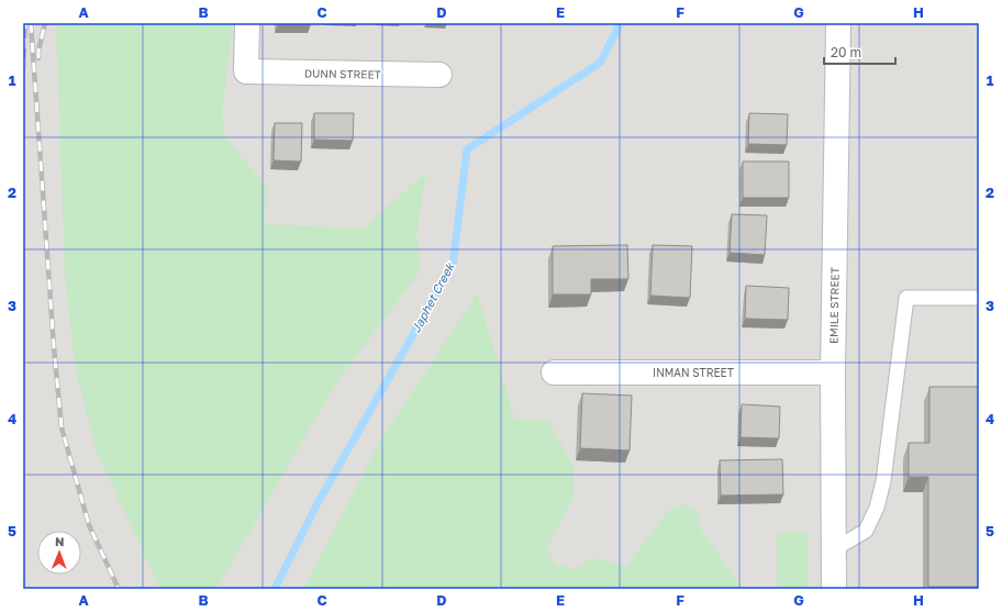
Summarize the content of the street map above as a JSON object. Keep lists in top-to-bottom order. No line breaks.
{"streets":{"street":["DUNN STREET","EMILE STREET","INMAN STREET"]},"crossings":[["EMILE STREET","INMAN STREET"]],"water":["Japhet Creek"],"scale_bar":"20 m","north":"top","grid":{"columns":["A","B","C","D","E","F","G","H"],"rows":["1","2","3","4","5"]}}
